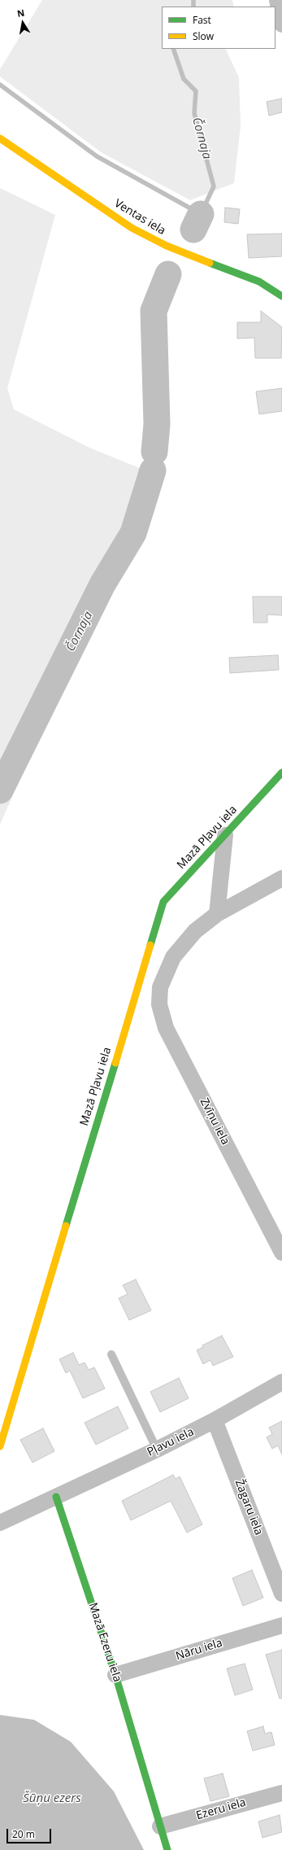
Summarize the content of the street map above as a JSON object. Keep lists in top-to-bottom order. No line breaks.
{"streets":{"street":["Ventas iela","Mazā Pļavu iela","Zvīņu iela","Pļavu iela","Žagaru iela","Mazā Ezeru iela","Nāru iela","Ezeru iela"]},"crossings":[["Pļavu iela","Žagaru iela"],["Pļavu iela","Mazā Ezeru iela"],["Mazā Ezeru iela","Nāru iela"],["Mazā Ezeru iela","Ezeru iela"]],"water":["Čornaja","Šūņu ezers"],"legend":["Fast","Slow"],"scale_bar":"20 m","north":"top"}
